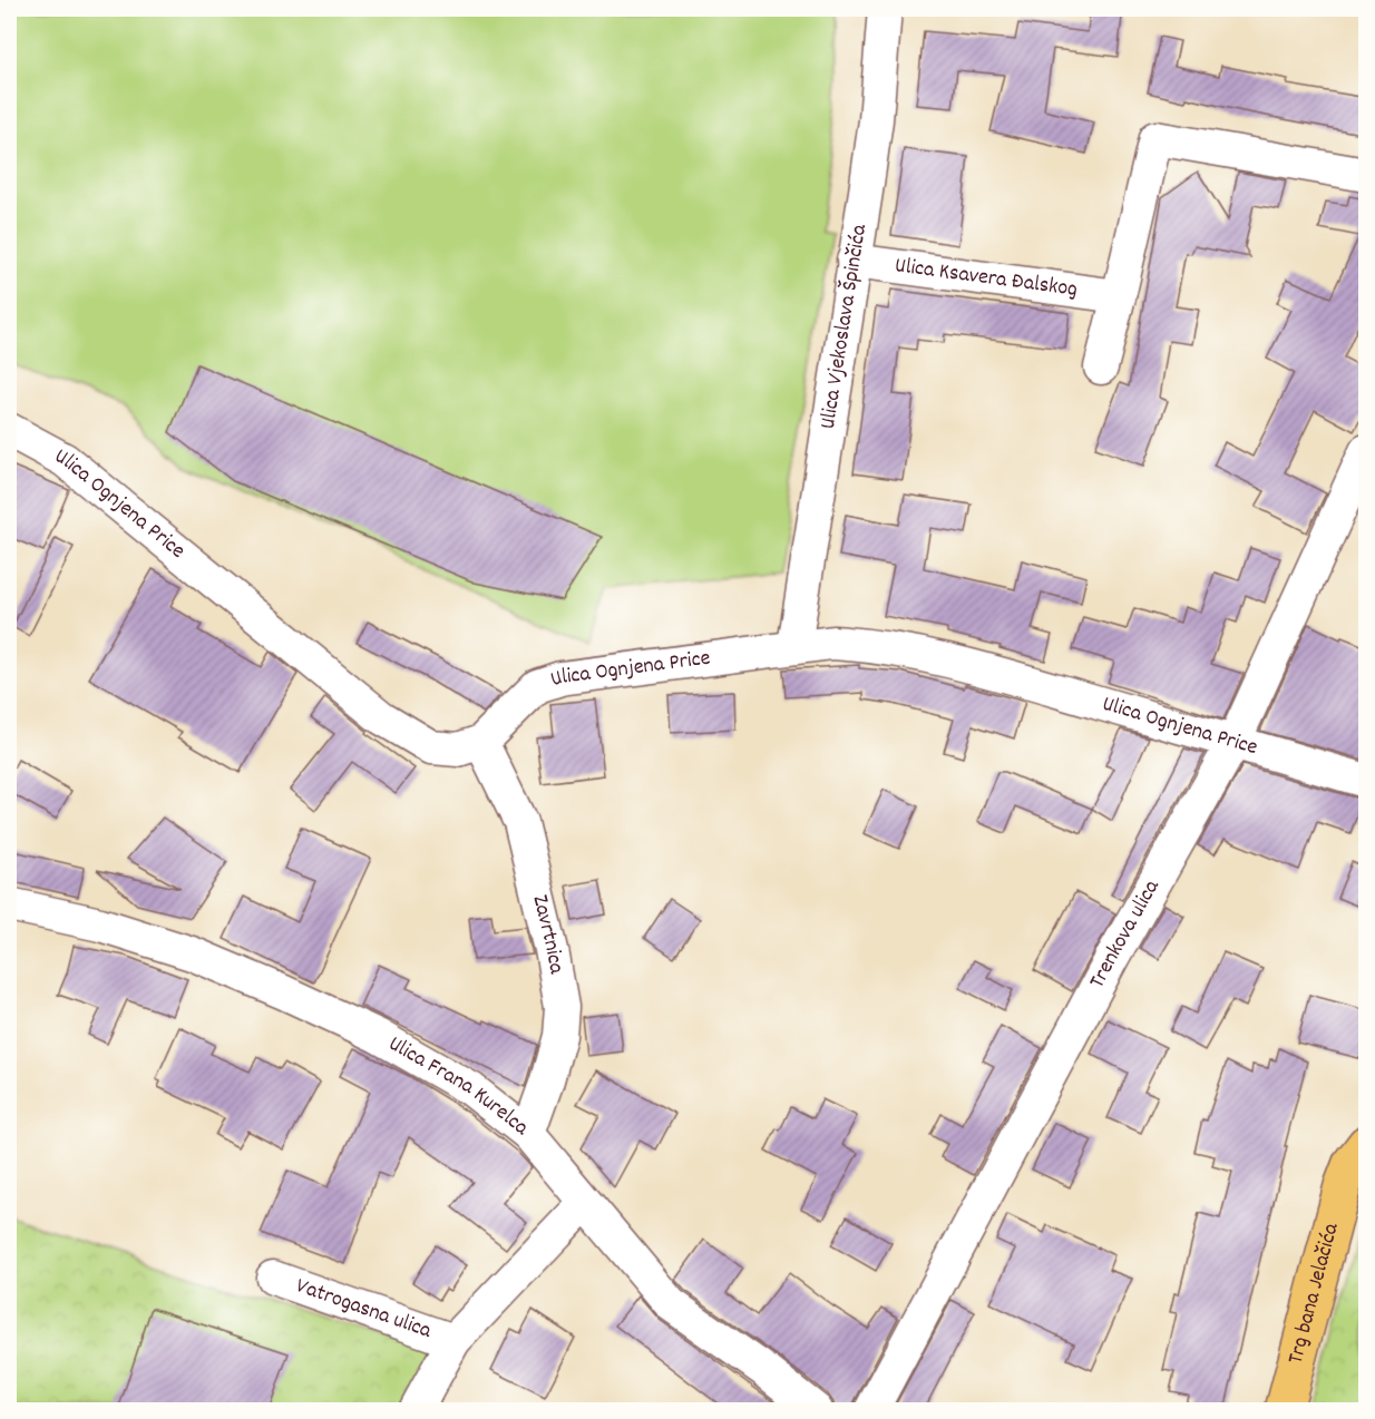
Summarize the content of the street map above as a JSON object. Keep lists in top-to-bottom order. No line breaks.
{"streets":{"main road":["Trg bana Jelačića"],"street":["Ulica Ksavera Đalskog","Ulica Vjekoslava Špinčića","Ulica Ognjena Price","Trenkova ulica","Zavrtnica","Ulica Frana Kurelca","Vatrogasna ulica"]},"crossings":[["Ulica Ksavera Đalskog","Ulica Vjekoslava Špinčića"],["Ulica Vjekoslava Špinčića","Ulica Ognjena Price"],["Ulica Ognjena Price","Trenkova ulica"],["Ulica Ognjena Price","Zavrtnica"],["Zavrtnica","Ulica Frana Kurelca"],["Ulica Frana Kurelca","Vatrogasna ulica"]]}
